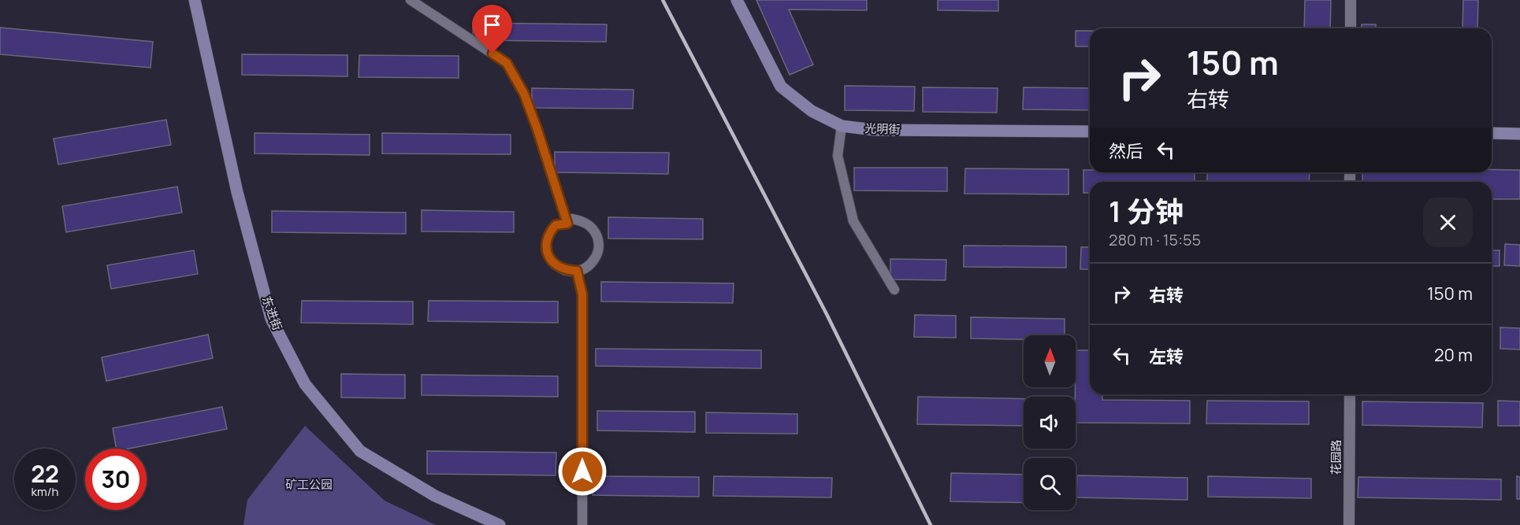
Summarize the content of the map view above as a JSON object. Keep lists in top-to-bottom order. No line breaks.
{"streets":{"main road":["光明街","东进街"],"street":["花园路"]},"parks":["矿工公园"],"north":"top","page":{"turn":["150 m","右转"],"then":"然后","heading":["1 分钟","280 m · 15:55"],"list":[{"name":"右转","value":"150 m"},{"name":"左转","value":"20 m"}],"speed":"22 km/h","limit":"30"}}
